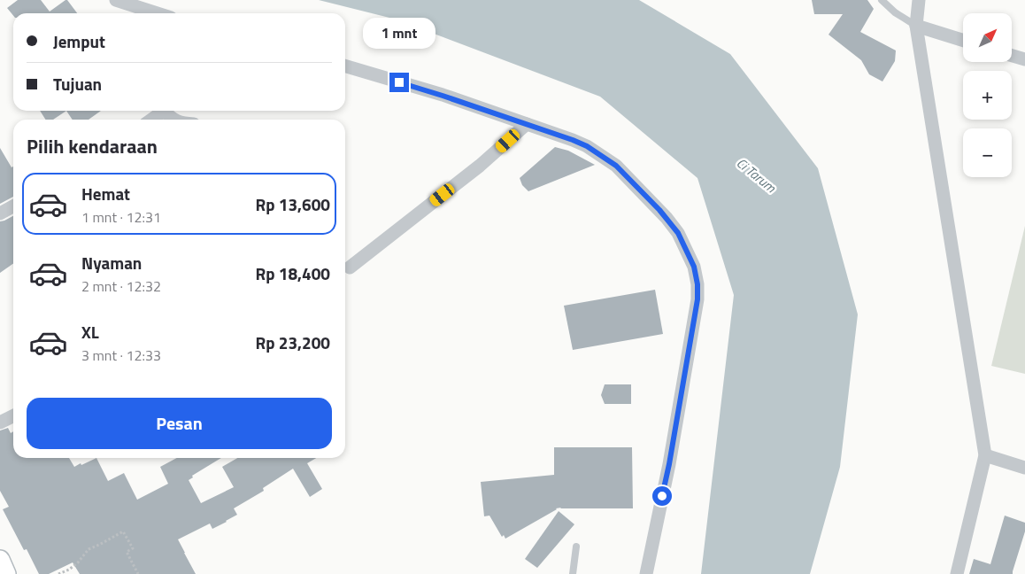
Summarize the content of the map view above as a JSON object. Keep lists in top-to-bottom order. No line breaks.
{"water":["Ci Tarum"],"north":"top right","page":{"map_buttons":["+","−"],"banner":["Jemput","Tujuan"],"bubble":"1 mnt","heading":"Pilih kendaraan","list":[{"name":"Hemat","note":"1 mnt · 12:31","value":"Rp 13,600"},{"name":"Nyaman","note":"2 mnt · 12:32","value":"Rp 18,400"},{"name":"XL","note":"3 mnt · 12:33","value":"Rp 23,200"}],"buttons":"Pesan"}}
